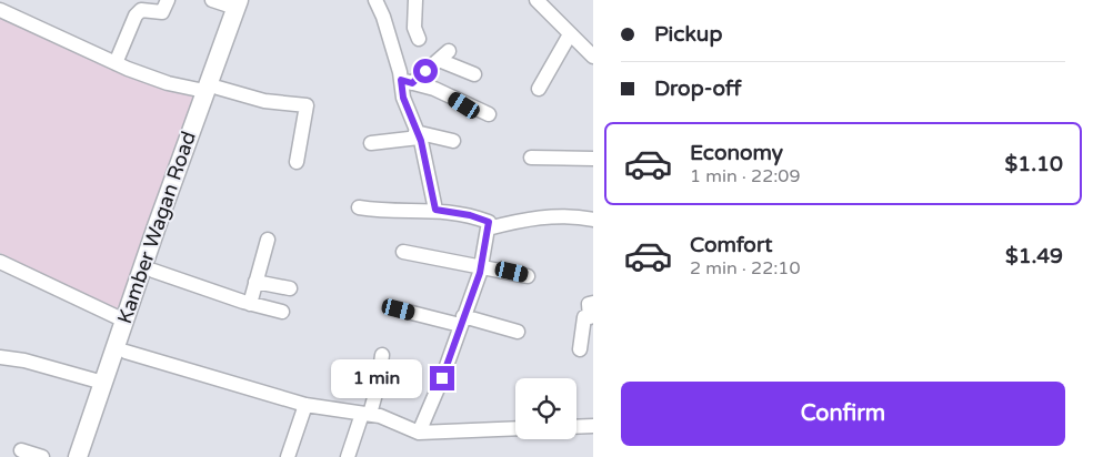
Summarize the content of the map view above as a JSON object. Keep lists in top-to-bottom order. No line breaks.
{"streets":{"main road":["Kamber Wagan Road"]},"page":{"banner":["Pickup","Drop-off"],"list":[{"name":"Economy","note":"1 min · 22:09","value":"$1.10"},{"name":"Comfort","note":"2 min · 22:10","value":"$1.49"}],"bubble":"1 min","buttons":"Confirm"}}
